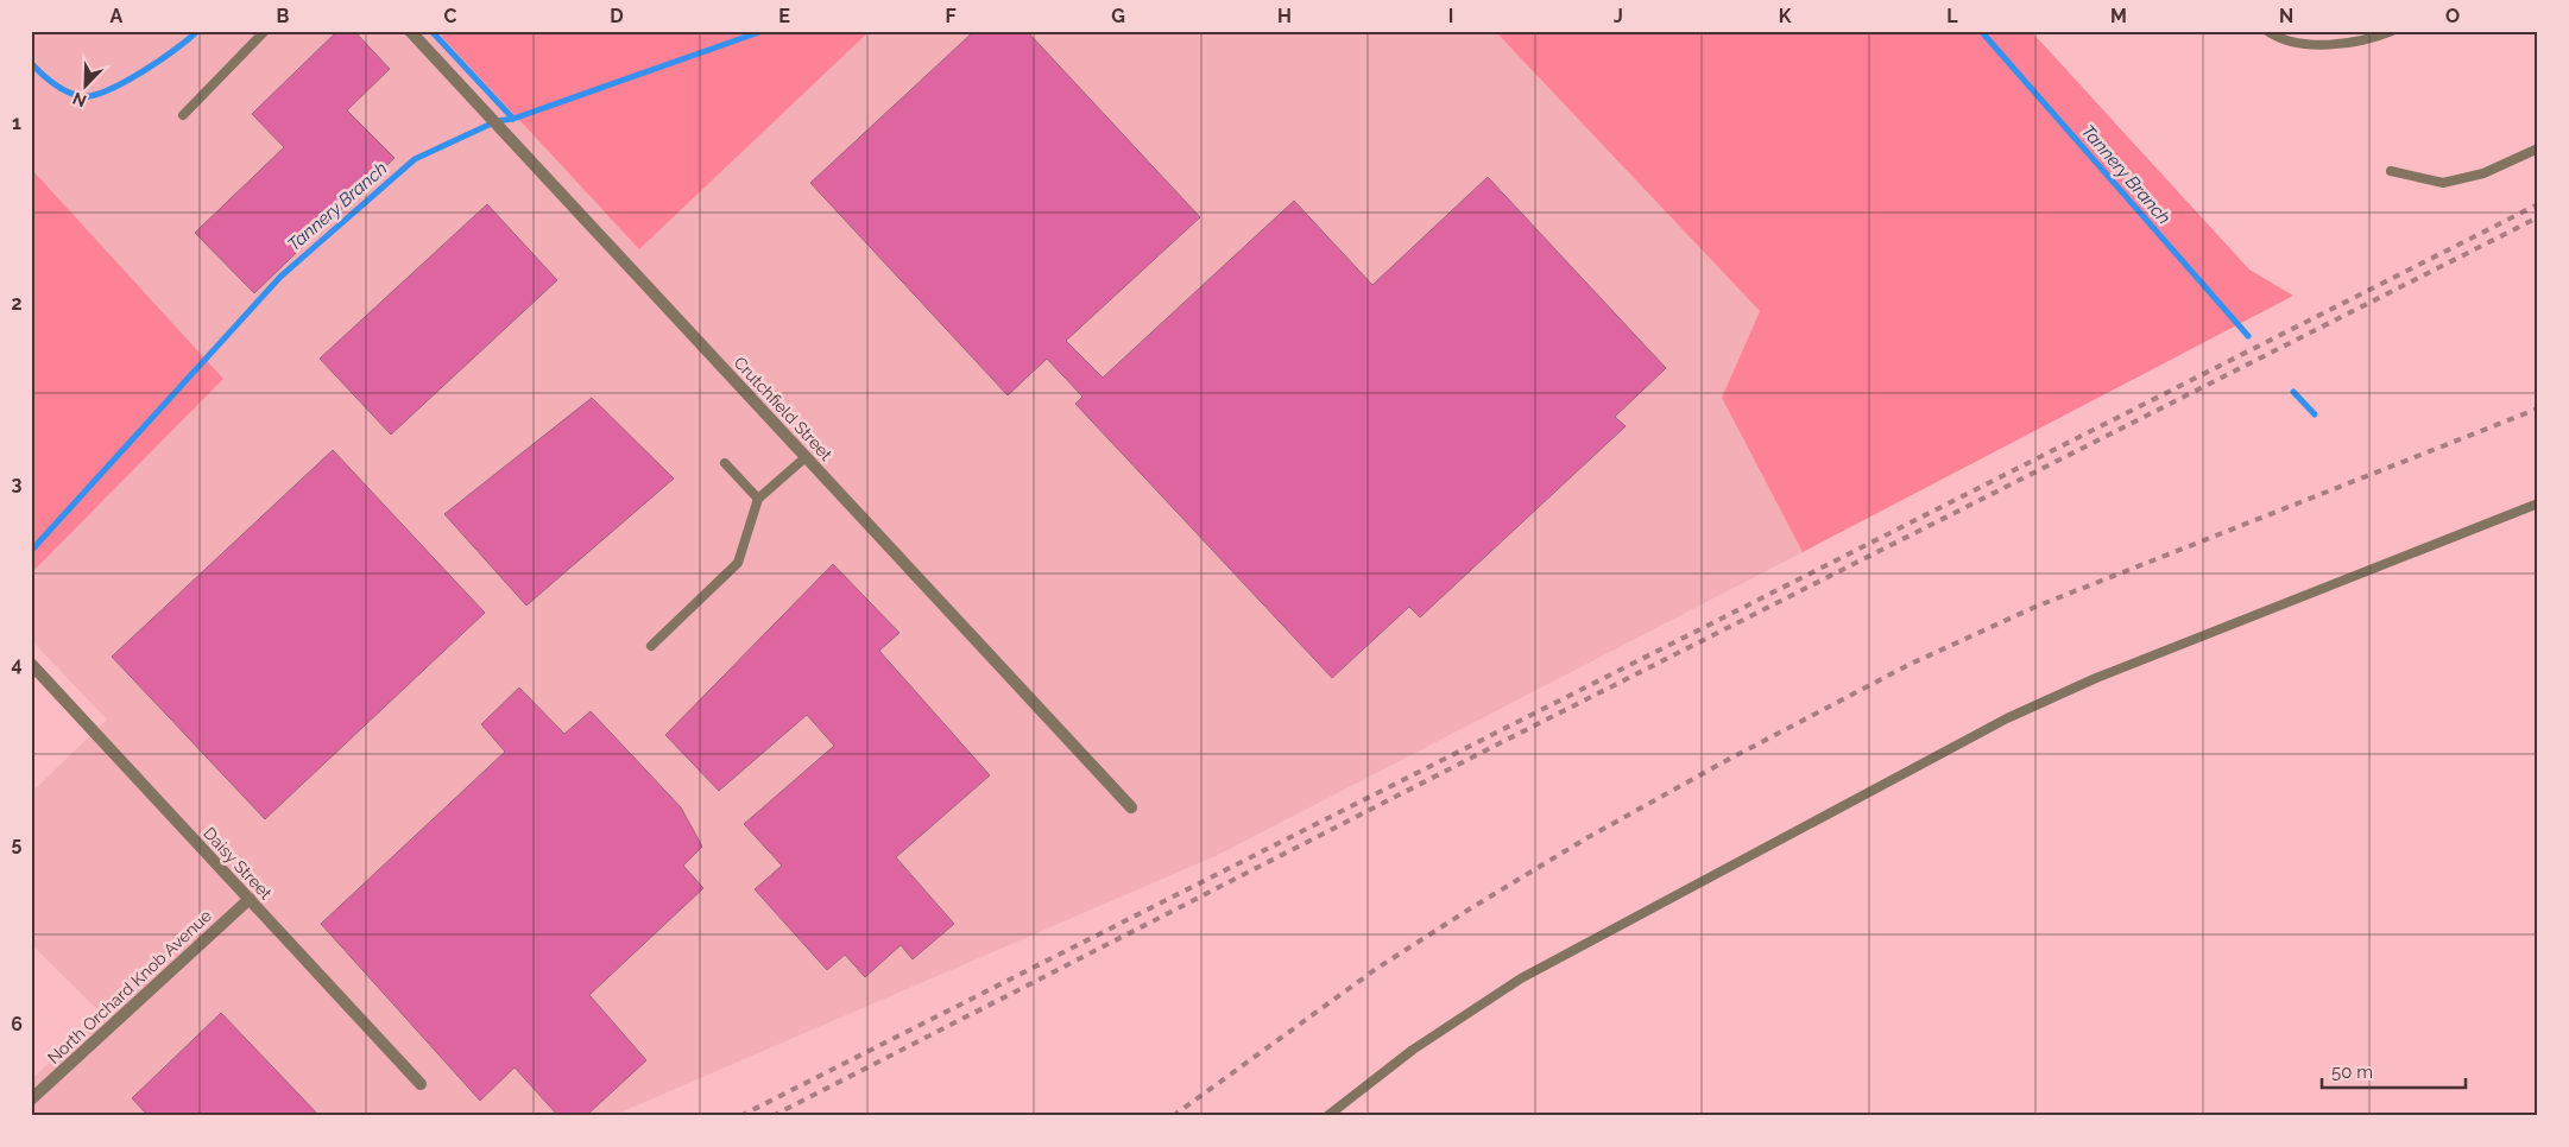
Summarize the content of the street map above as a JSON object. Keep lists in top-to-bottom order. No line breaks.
{"streets":{"street":["Crutchfield Street","Daisy Street","North Orchard Knob Avenue"]},"crossings":[["Daisy Street","North Orchard Knob Avenue"]],"water":["Tannery Branch"],"scale_bar":"50 m","north":"bottom left","grid":{"columns":["A","B","C","D","E","F","G","H","I","J","K","L","M","N","O"],"rows":["1","2","3","4","5","6"]}}
